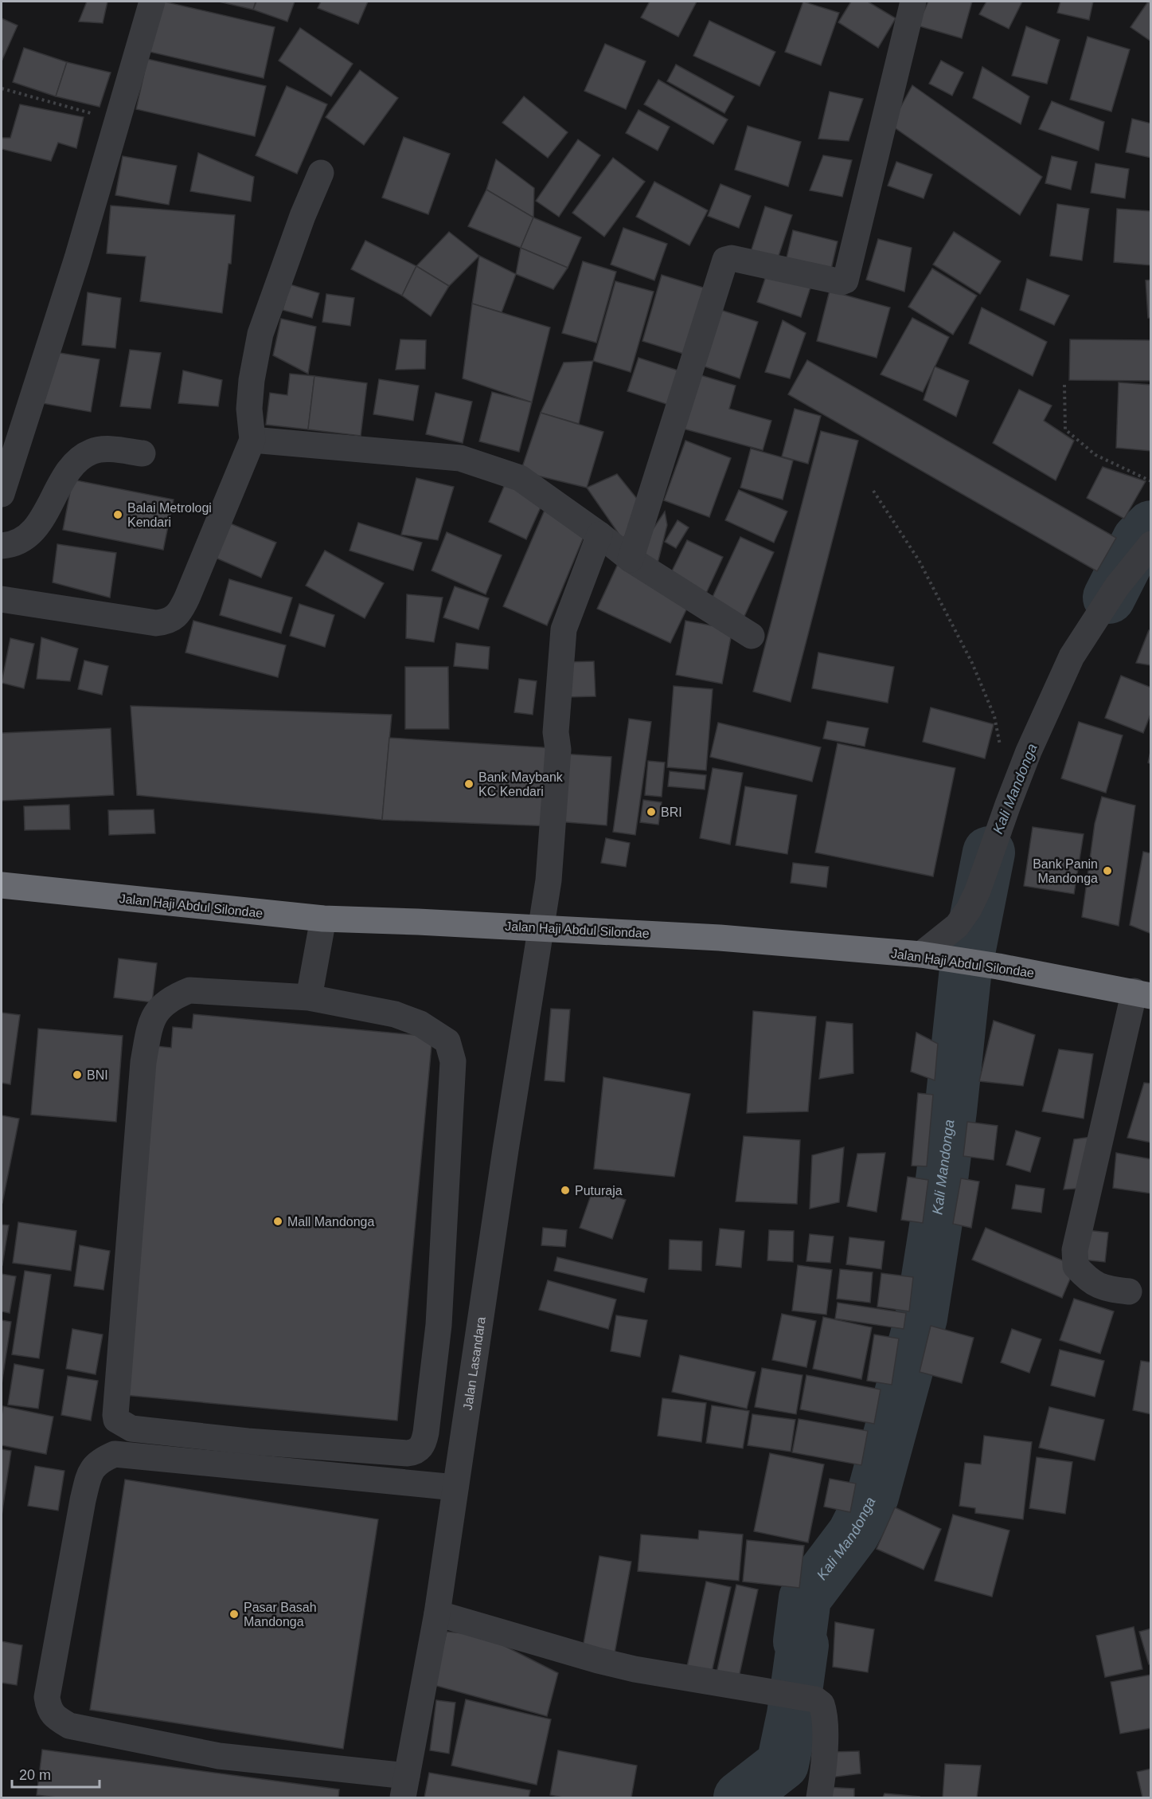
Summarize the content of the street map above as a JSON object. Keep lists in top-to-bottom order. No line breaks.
{"streets":{"highway":["Jalan Haji Abdul Silondae"],"street":["Jalan Lasandara"]},"crossings":[["Jalan Haji Abdul Silondae","Jalan Lasandara"]],"water":["Kali Mandonga"],"places":["Balai Metrologi Kendari","Bank Maybank KC Kendari","BRI","Bank Panin Mandonga","BNI","Puturaja","Mall Mandonga","Pasar Basah Mandonga"],"scale_bar":"20 m"}
